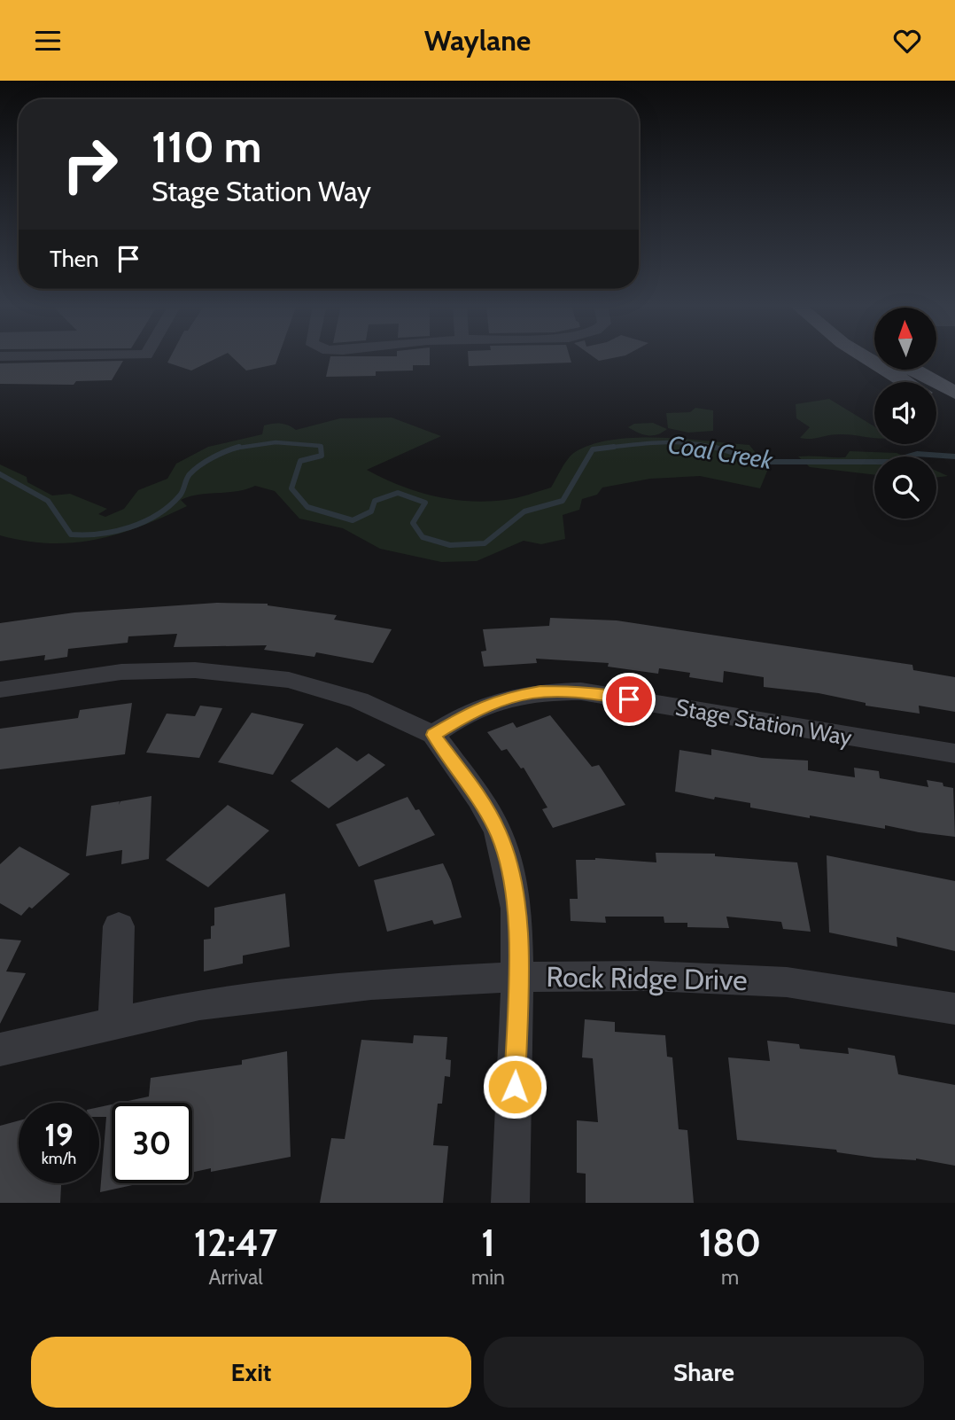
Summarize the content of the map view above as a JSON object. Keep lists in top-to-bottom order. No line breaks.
{"streets":{"street":["Stage Station Way","Rock Ridge Drive"]},"water":["Coal Creek"],"north":"top","page":{"header":"Waylane","turn":["110 m","Stage Station Way"],"then":"Then","speed":"19 km/h","limit":"30","eta":["12:47","Arrival","1","min","180","m"],"buttons":["Exit","Share"]}}
